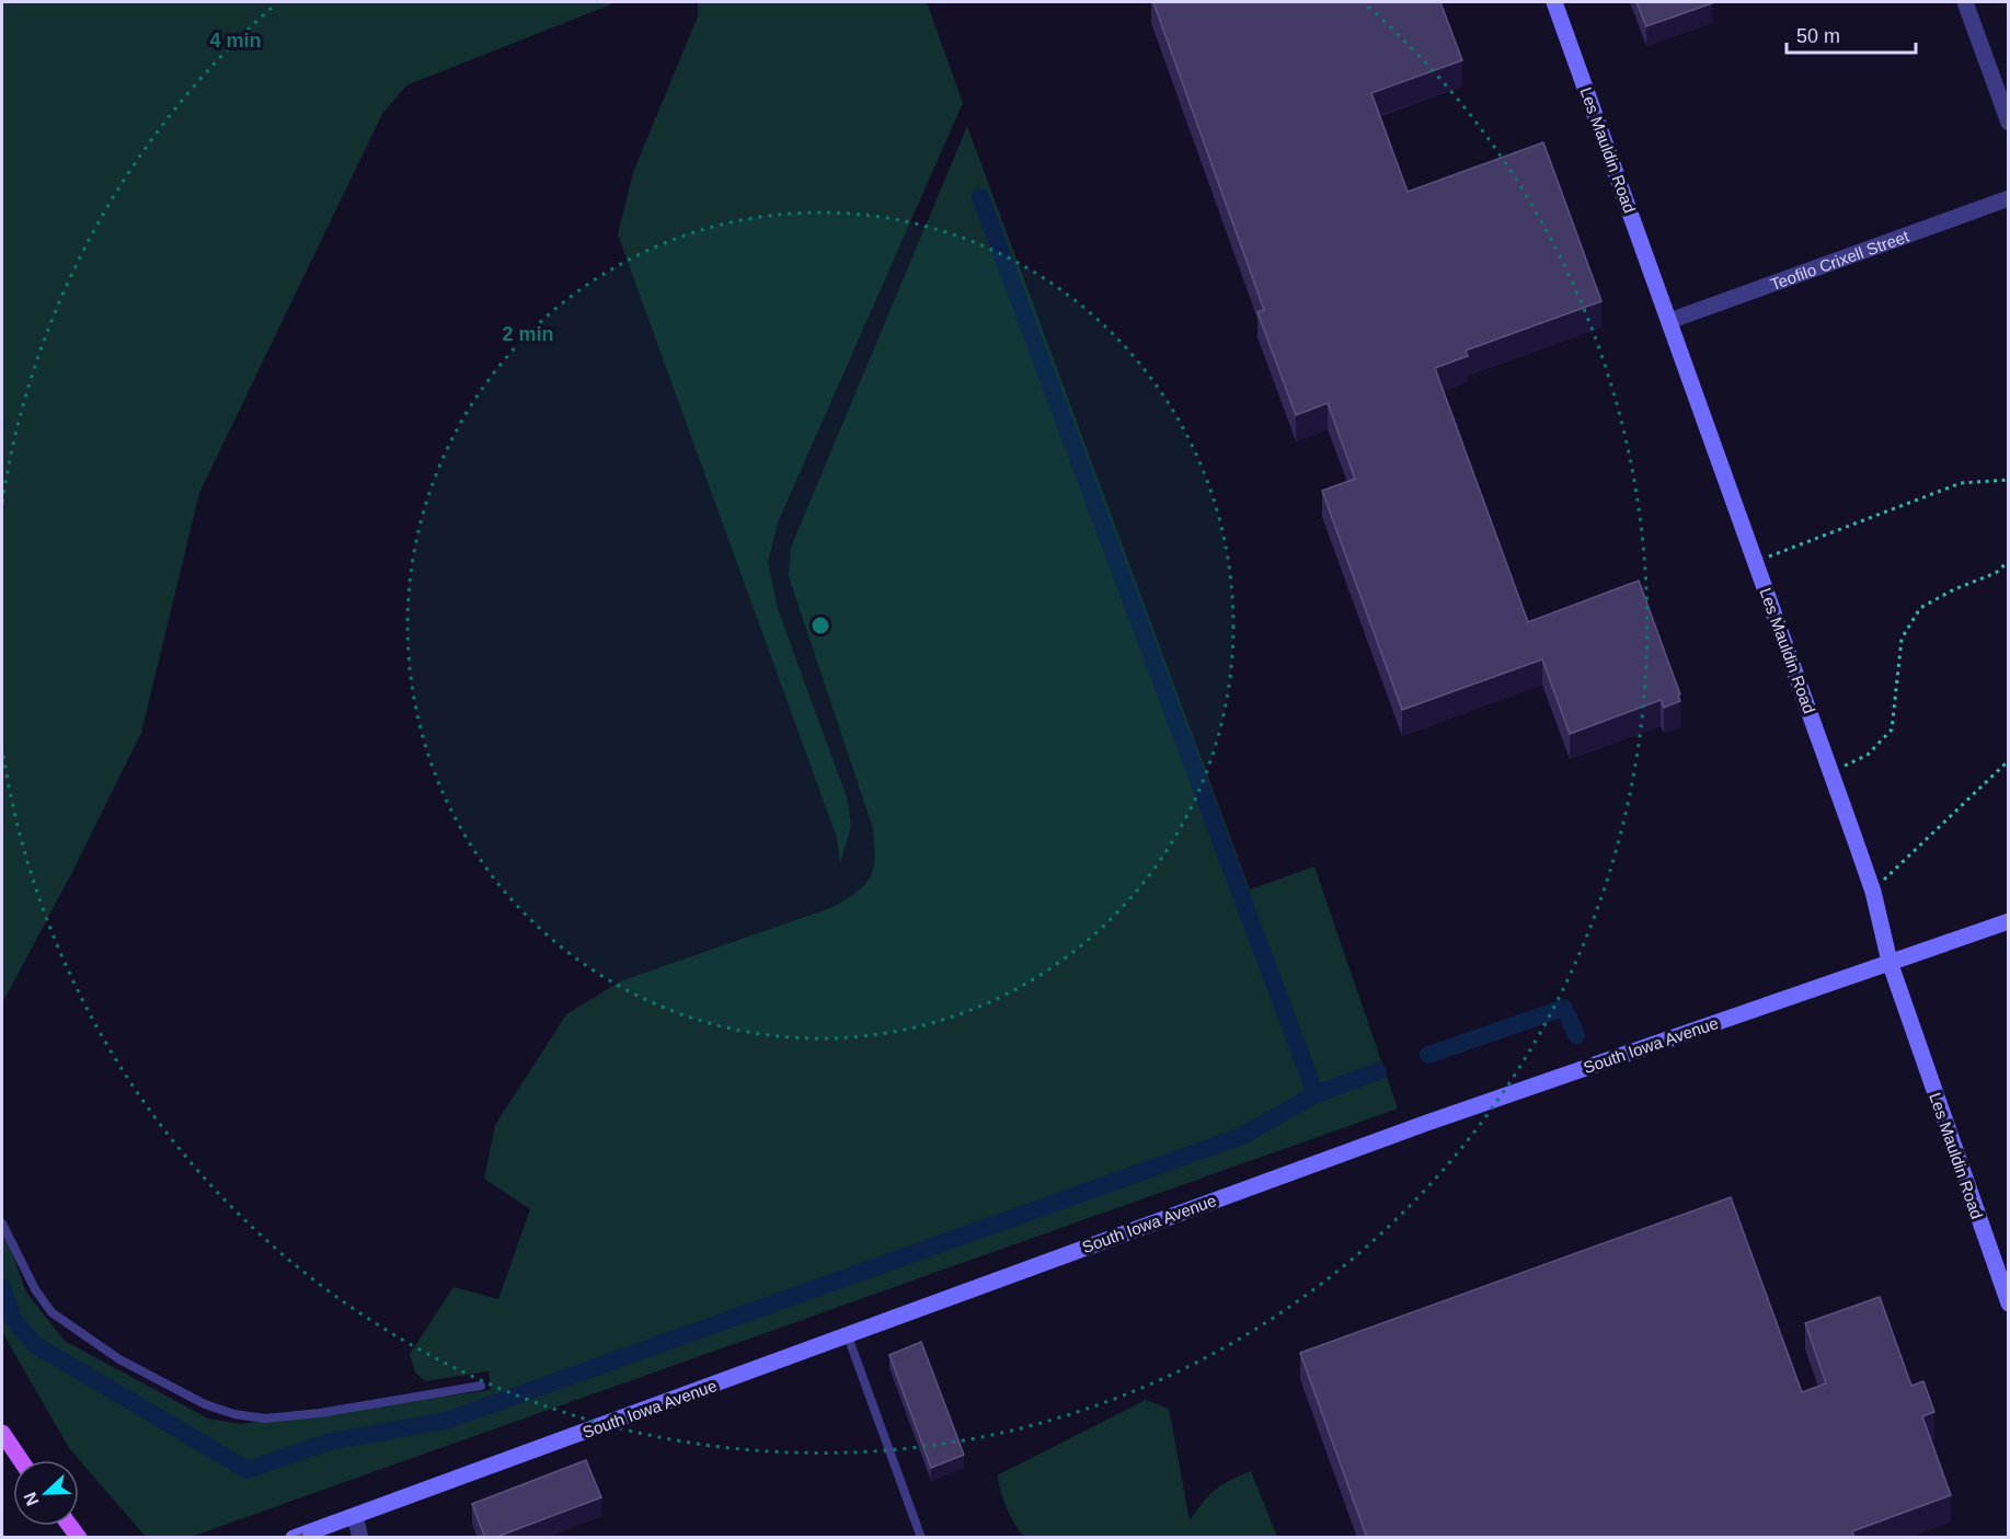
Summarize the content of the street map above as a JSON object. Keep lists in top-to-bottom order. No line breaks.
{"streets":{"street":["Les Mauldin Road","Teofilo Crixell Street","South Iowa Avenue"]},"crossings":[["Les Mauldin Road","Teofilo Crixell Street"],["Les Mauldin Road","South Iowa Avenue"]],"scale_bar":"50 m","north":"left","rings":["4 min","2 min"]}
